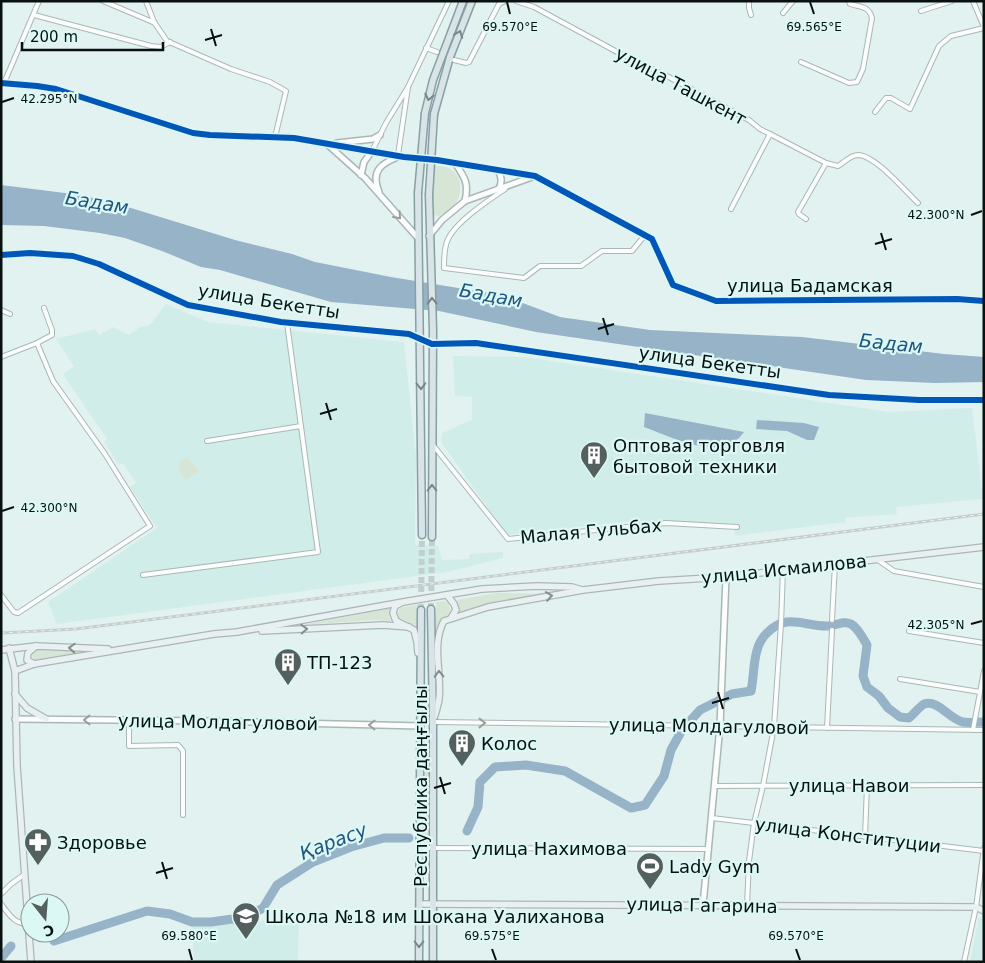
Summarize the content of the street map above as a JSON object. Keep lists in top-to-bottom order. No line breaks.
{"streets":{"main road":["улица Исмаилова","Республика даңғылы","улица Гагарина"],"street":["улица Ташкент","улица Бадамская","улица Бекетты","Малая Гульбах","улица Молдагуловой","улица Навои","улица Конституции","улица Нахимова"]},"crossings":[["улица Молдагуловой","Республика даңғылы"],["Республика даңғылы","улица Нахимова"],["Республика даңғылы","улица Гагарина"]],"water":["Бадам","Қарасу"],"places":{"building":["Оптовая торговля бытовой техники","ТП-123","Колос"],"pharmacy":["Здоровье"],"sports":["Lady Gym"],"school or university":["Школа №18 им Шокана Уалиханова"]},"scale_bar":"200 m","north":"bottom","coordinates":["69.570°E","69.565°E","42.295°N","42.300°N","42.305°N","69.580°E","69.575°E"]}
